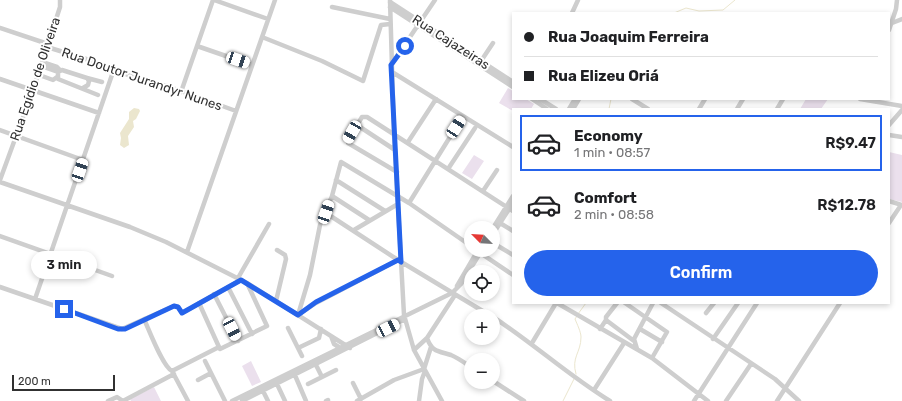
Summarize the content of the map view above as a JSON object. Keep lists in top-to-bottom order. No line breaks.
{"streets":{"street":["Rua Cajazeiras","Rua Egídio de Oliveira","Rua Doutor Jurandyr Nunes"]},"crossings":[["Rua Egídio de Oliveira","Rua Doutor Jurandyr Nunes"]],"scale_bar":"200 m","north":"top left","page":{"banner":["Rua Joaquim Ferreira","Rua Elizeu Oriá"],"list":[{"name":"Economy","note":"1 min · 08:57","value":"R$9.47"},{"name":"Comfort","note":"2 min · 08:58","value":"R$12.78"}],"map_buttons":["+","−"],"buttons":"Confirm","bubble":"3 min","scale":"200 m"}}
